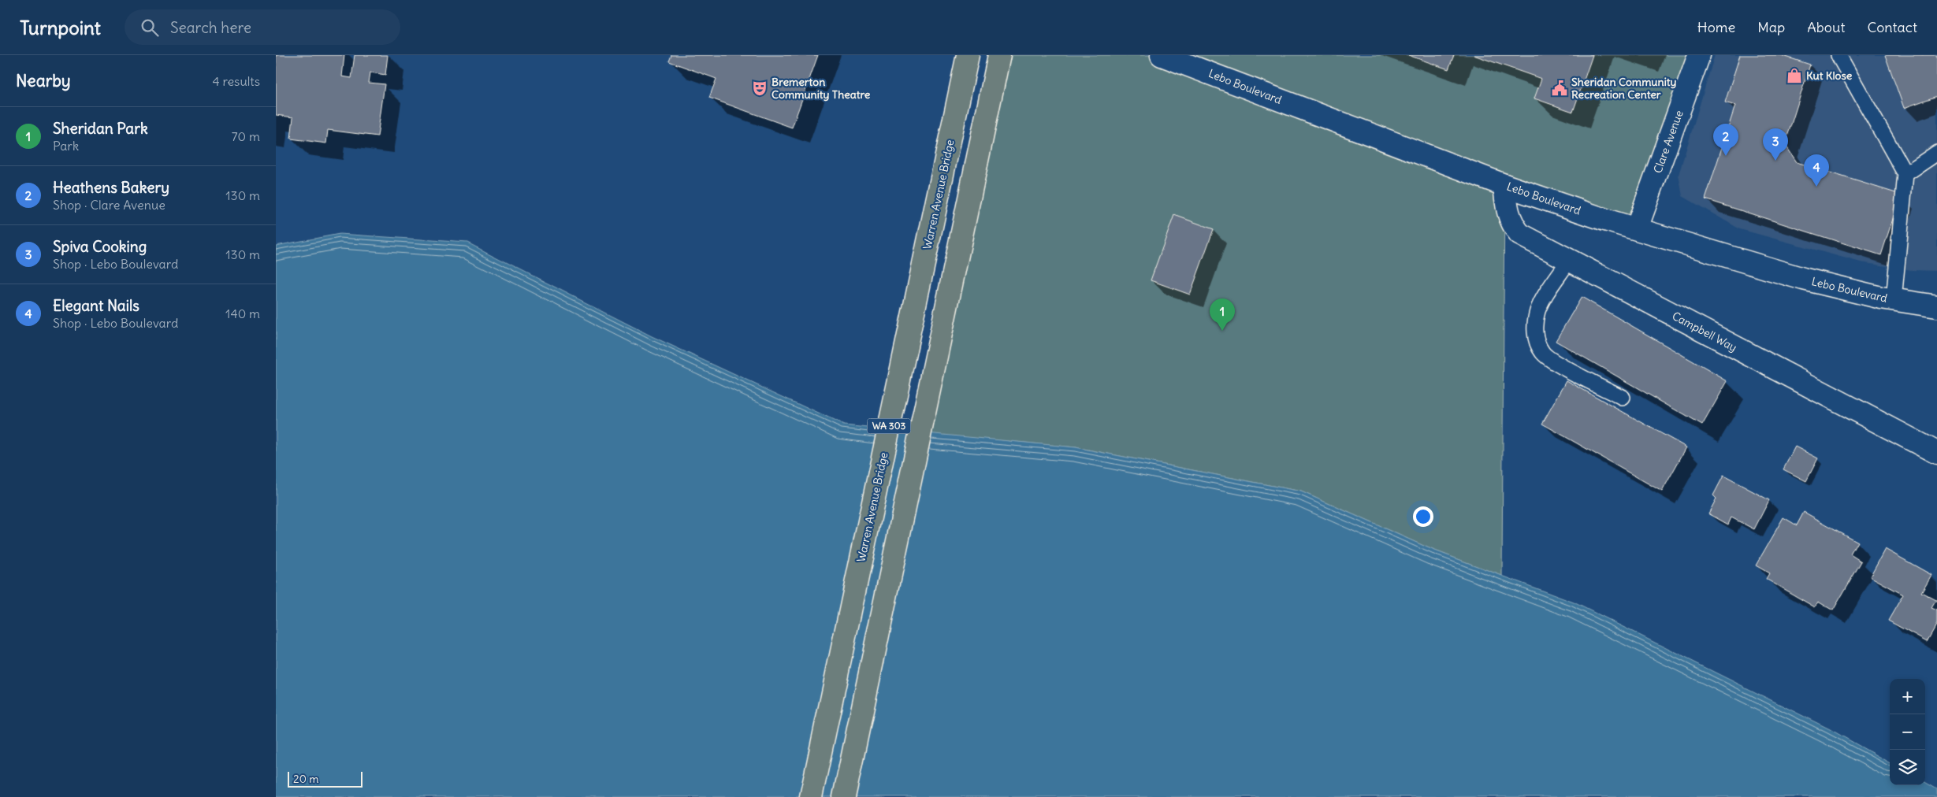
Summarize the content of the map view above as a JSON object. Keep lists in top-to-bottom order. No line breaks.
{"streets":{"main road":["Lebo Boulevard","Clare Avenue","Warren Avenue Bridge","Campbell Way","WA 303"]},"crossings":[["Lebo Boulevard","Clare Avenue"],["Lebo Boulevard","Campbell Way"]],"places":{"shop":["Kut Klose"],"theatre":["Bremerton Community Theatre"],"public building":["Sheridan Community Recreation Center"]},"scale_bar":"20 m","page":{"header":"Turnpoint","search":"Search here","nav":["Home","Map","About","Contact"],"heading":["Nearby","4 results"],"list":[{"mark":"1","name":"Sheridan Park","note":"Park","value":"70 m"},{"mark":"2","name":"Heathens Bakery","note":"Shop · Clare Avenue","value":"130 m"},{"mark":"3","name":"Spiva Cooking","note":"Shop · Lebo Boulevard","value":"130 m"},{"mark":"4","name":"Elegant Nails","note":"Shop · Lebo Boulevard","value":"140 m"}],"pins":["2","3","4","1"],"map_buttons":["+","−"],"scale":"20 m"}}
